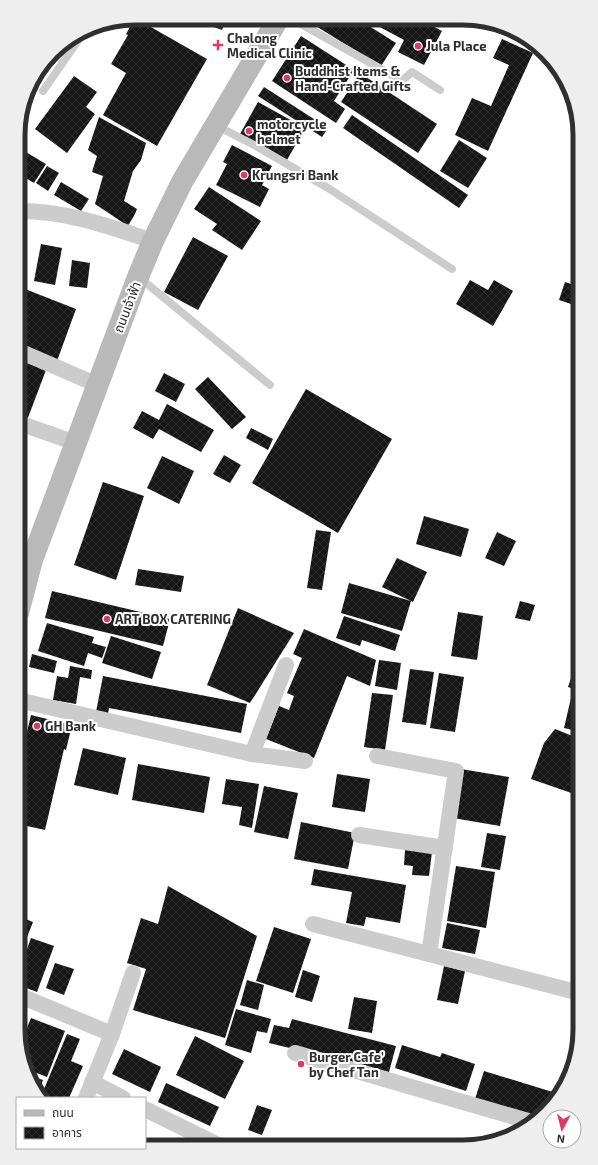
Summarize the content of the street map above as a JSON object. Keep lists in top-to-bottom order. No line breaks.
{"streets":{"main road":["ถนนเจ้าฟ้า"]},"places":{"health":["Chalong Medical Clinic"],"other":["Jula Place","Buddhist Items & Hand-Crafted Gifts","motorcycle helmet","Krungsri Bank","ART BOX CATERING","GH Bank","Burger Cafe’ by Chef Tan"]},"legend":["ถนน","อาคาร"],"north":"bottom"}
